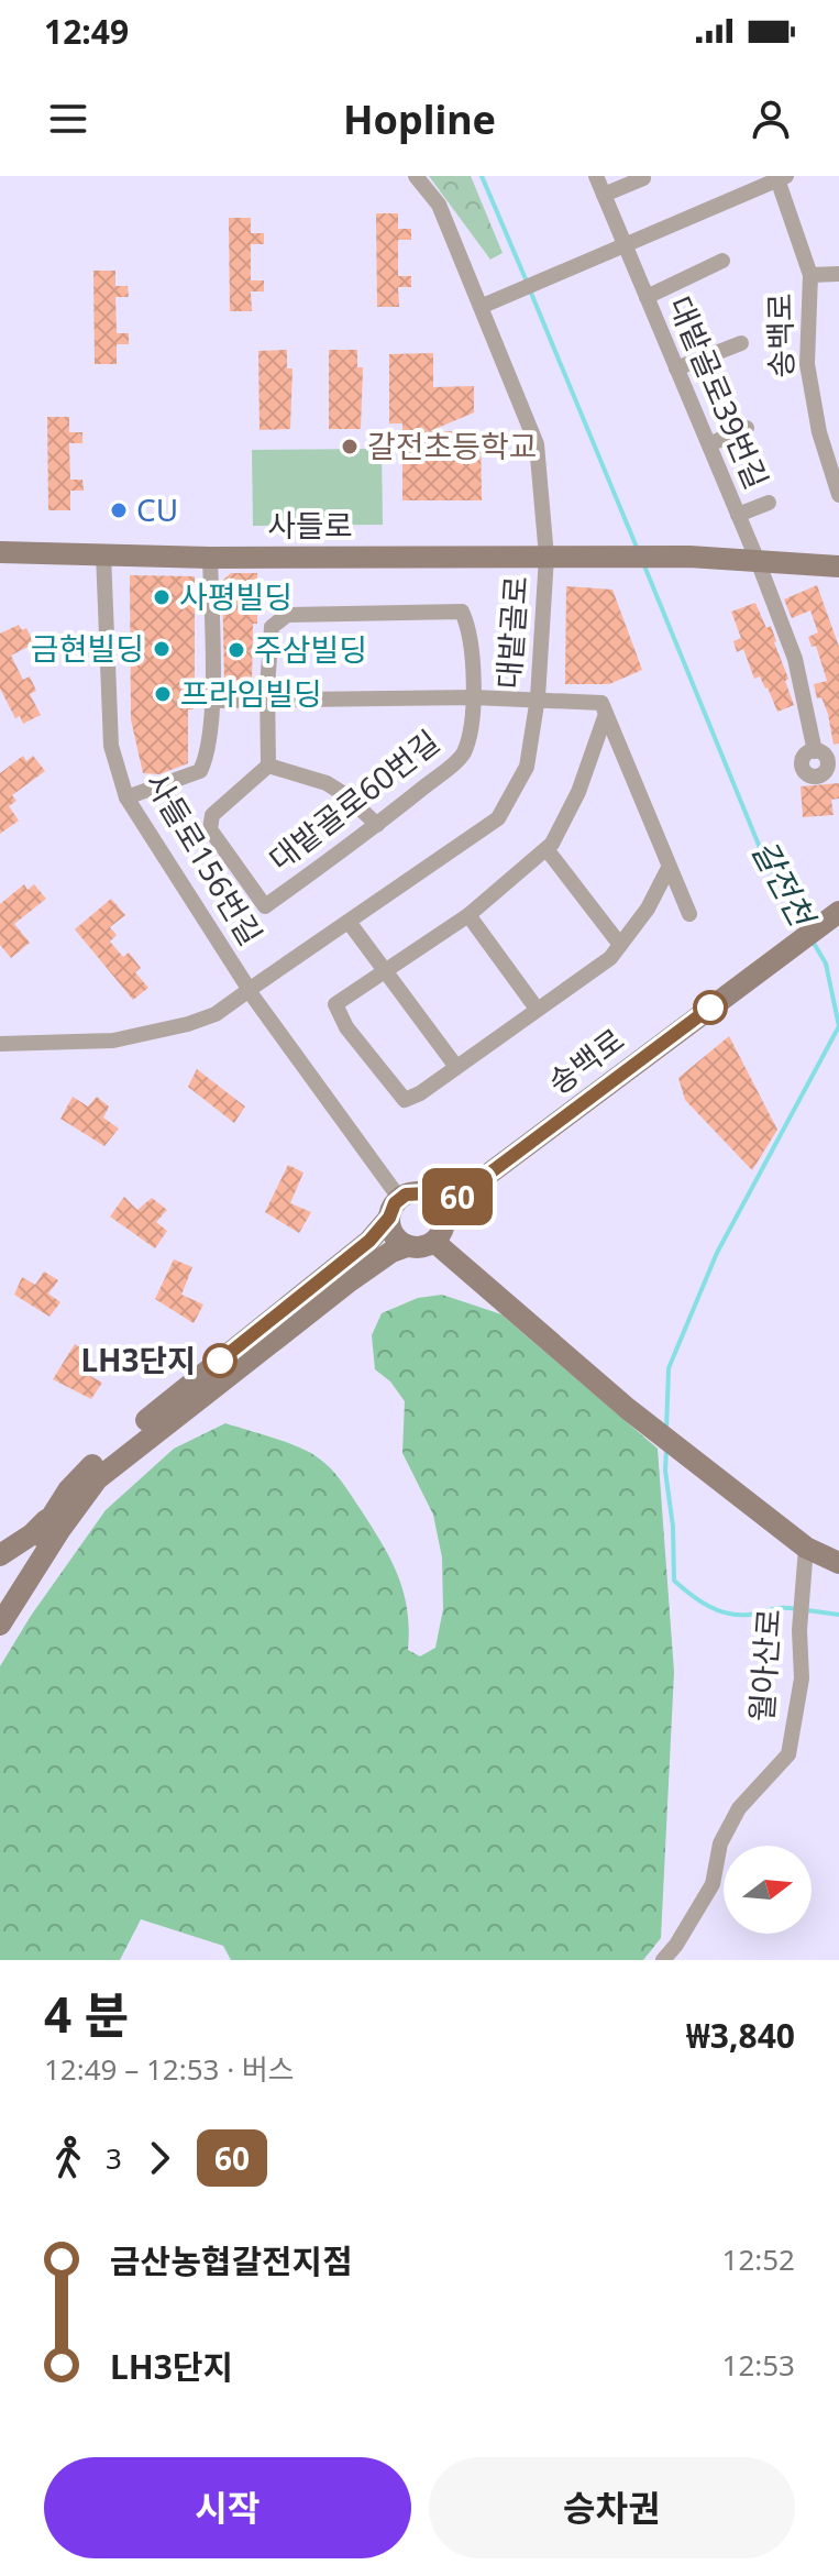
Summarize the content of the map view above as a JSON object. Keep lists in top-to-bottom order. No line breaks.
{"streets":{"main road":["송백로","사들로"],"street":["대밭골로39번길","대밭골로","대밭골로60번길","사들로156번길","월아산로"]},"crossings":[["송백로","사들로156번길"],["대밭골로39번길","사들로"],["사들로","대밭골로"],["사들로","사들로156번길"],["대밭골로","대밭골로60번길"],["대밭골로","사들로156번길"]],"water":["갈전천"],"places":["갈전초등학교","CU","사평빌딩","금현빌딩","주삼빌딩","프라임빌딩","LH3단지"],"lines":["bus line 60"],"north":"right","page":{"status":"12:49","header":"Hopline","on_map":"60","heading":["4 분","12:49 – 12:53 · 버스","₩3,840"],"legs":["3","60"],"list":[{"name":"금산농협갈전지점","value":"12:52"},{"name":"LH3단지","value":"12:53"}],"buttons":["시작","승차권"]}}
